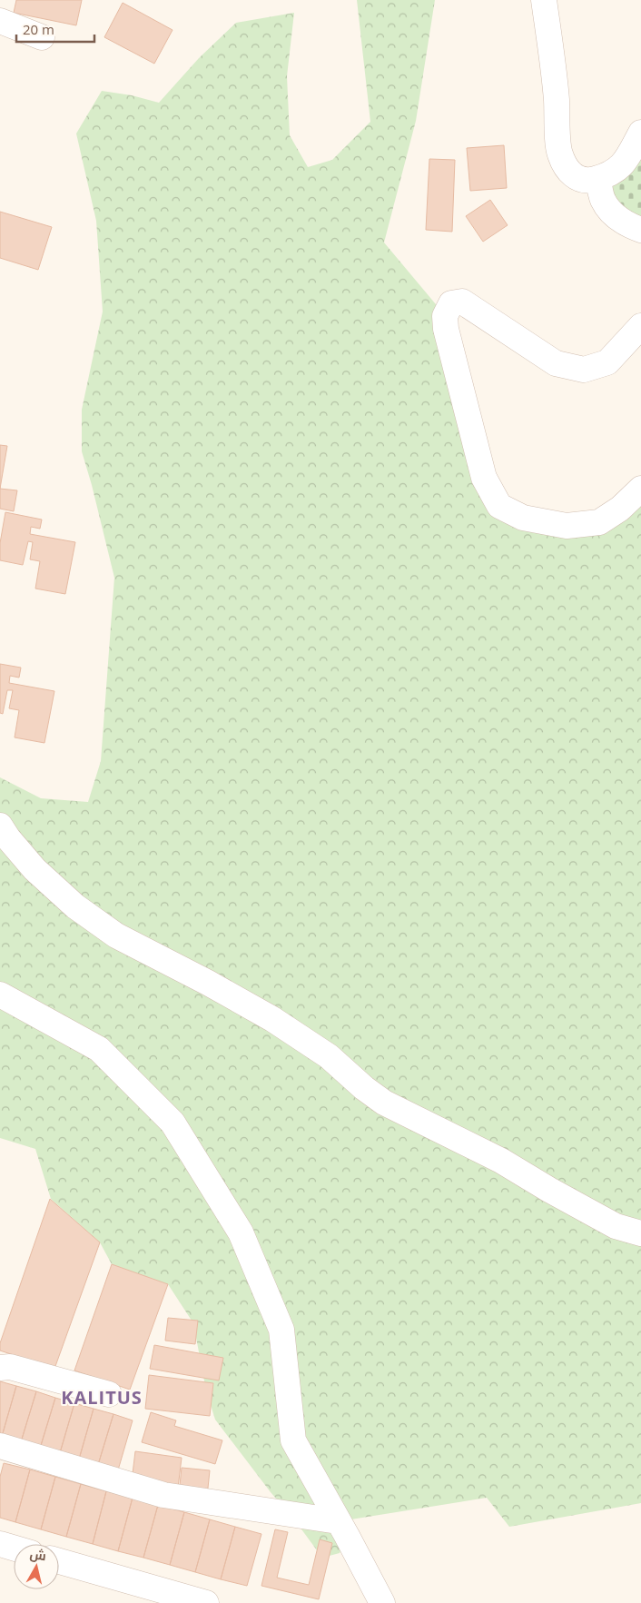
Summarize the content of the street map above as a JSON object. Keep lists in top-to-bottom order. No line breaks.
{"districts":["KALITUS"],"scale_bar":"20 m","north":"top"}
